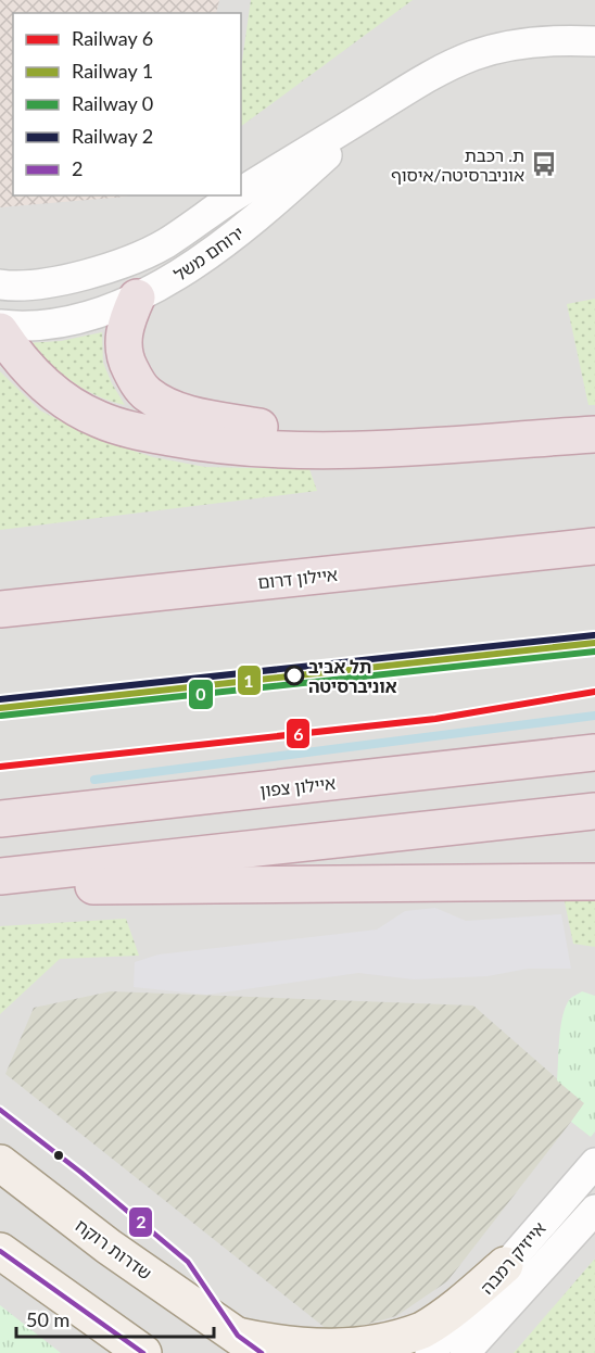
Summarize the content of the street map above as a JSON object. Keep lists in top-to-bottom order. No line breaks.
{"streets":{"highway":["איילון דרום","איילון צפון"],"main road":["שדרות רוקח"],"street":["ירוחם משל","אייזיק רמבה"]},"places":{"bus stop":["ת. רכבת אוניברסיטה/איסוף"],"other":["תל אביב אוניברסיטה"]},"lines":["rail line 2","rail line 1","rail line 0","rail line 6","transit line 2"],"legend":["Railway 6","Railway 1","Railway 0","Railway 2","2"],"scale_bar":"50 m"}
